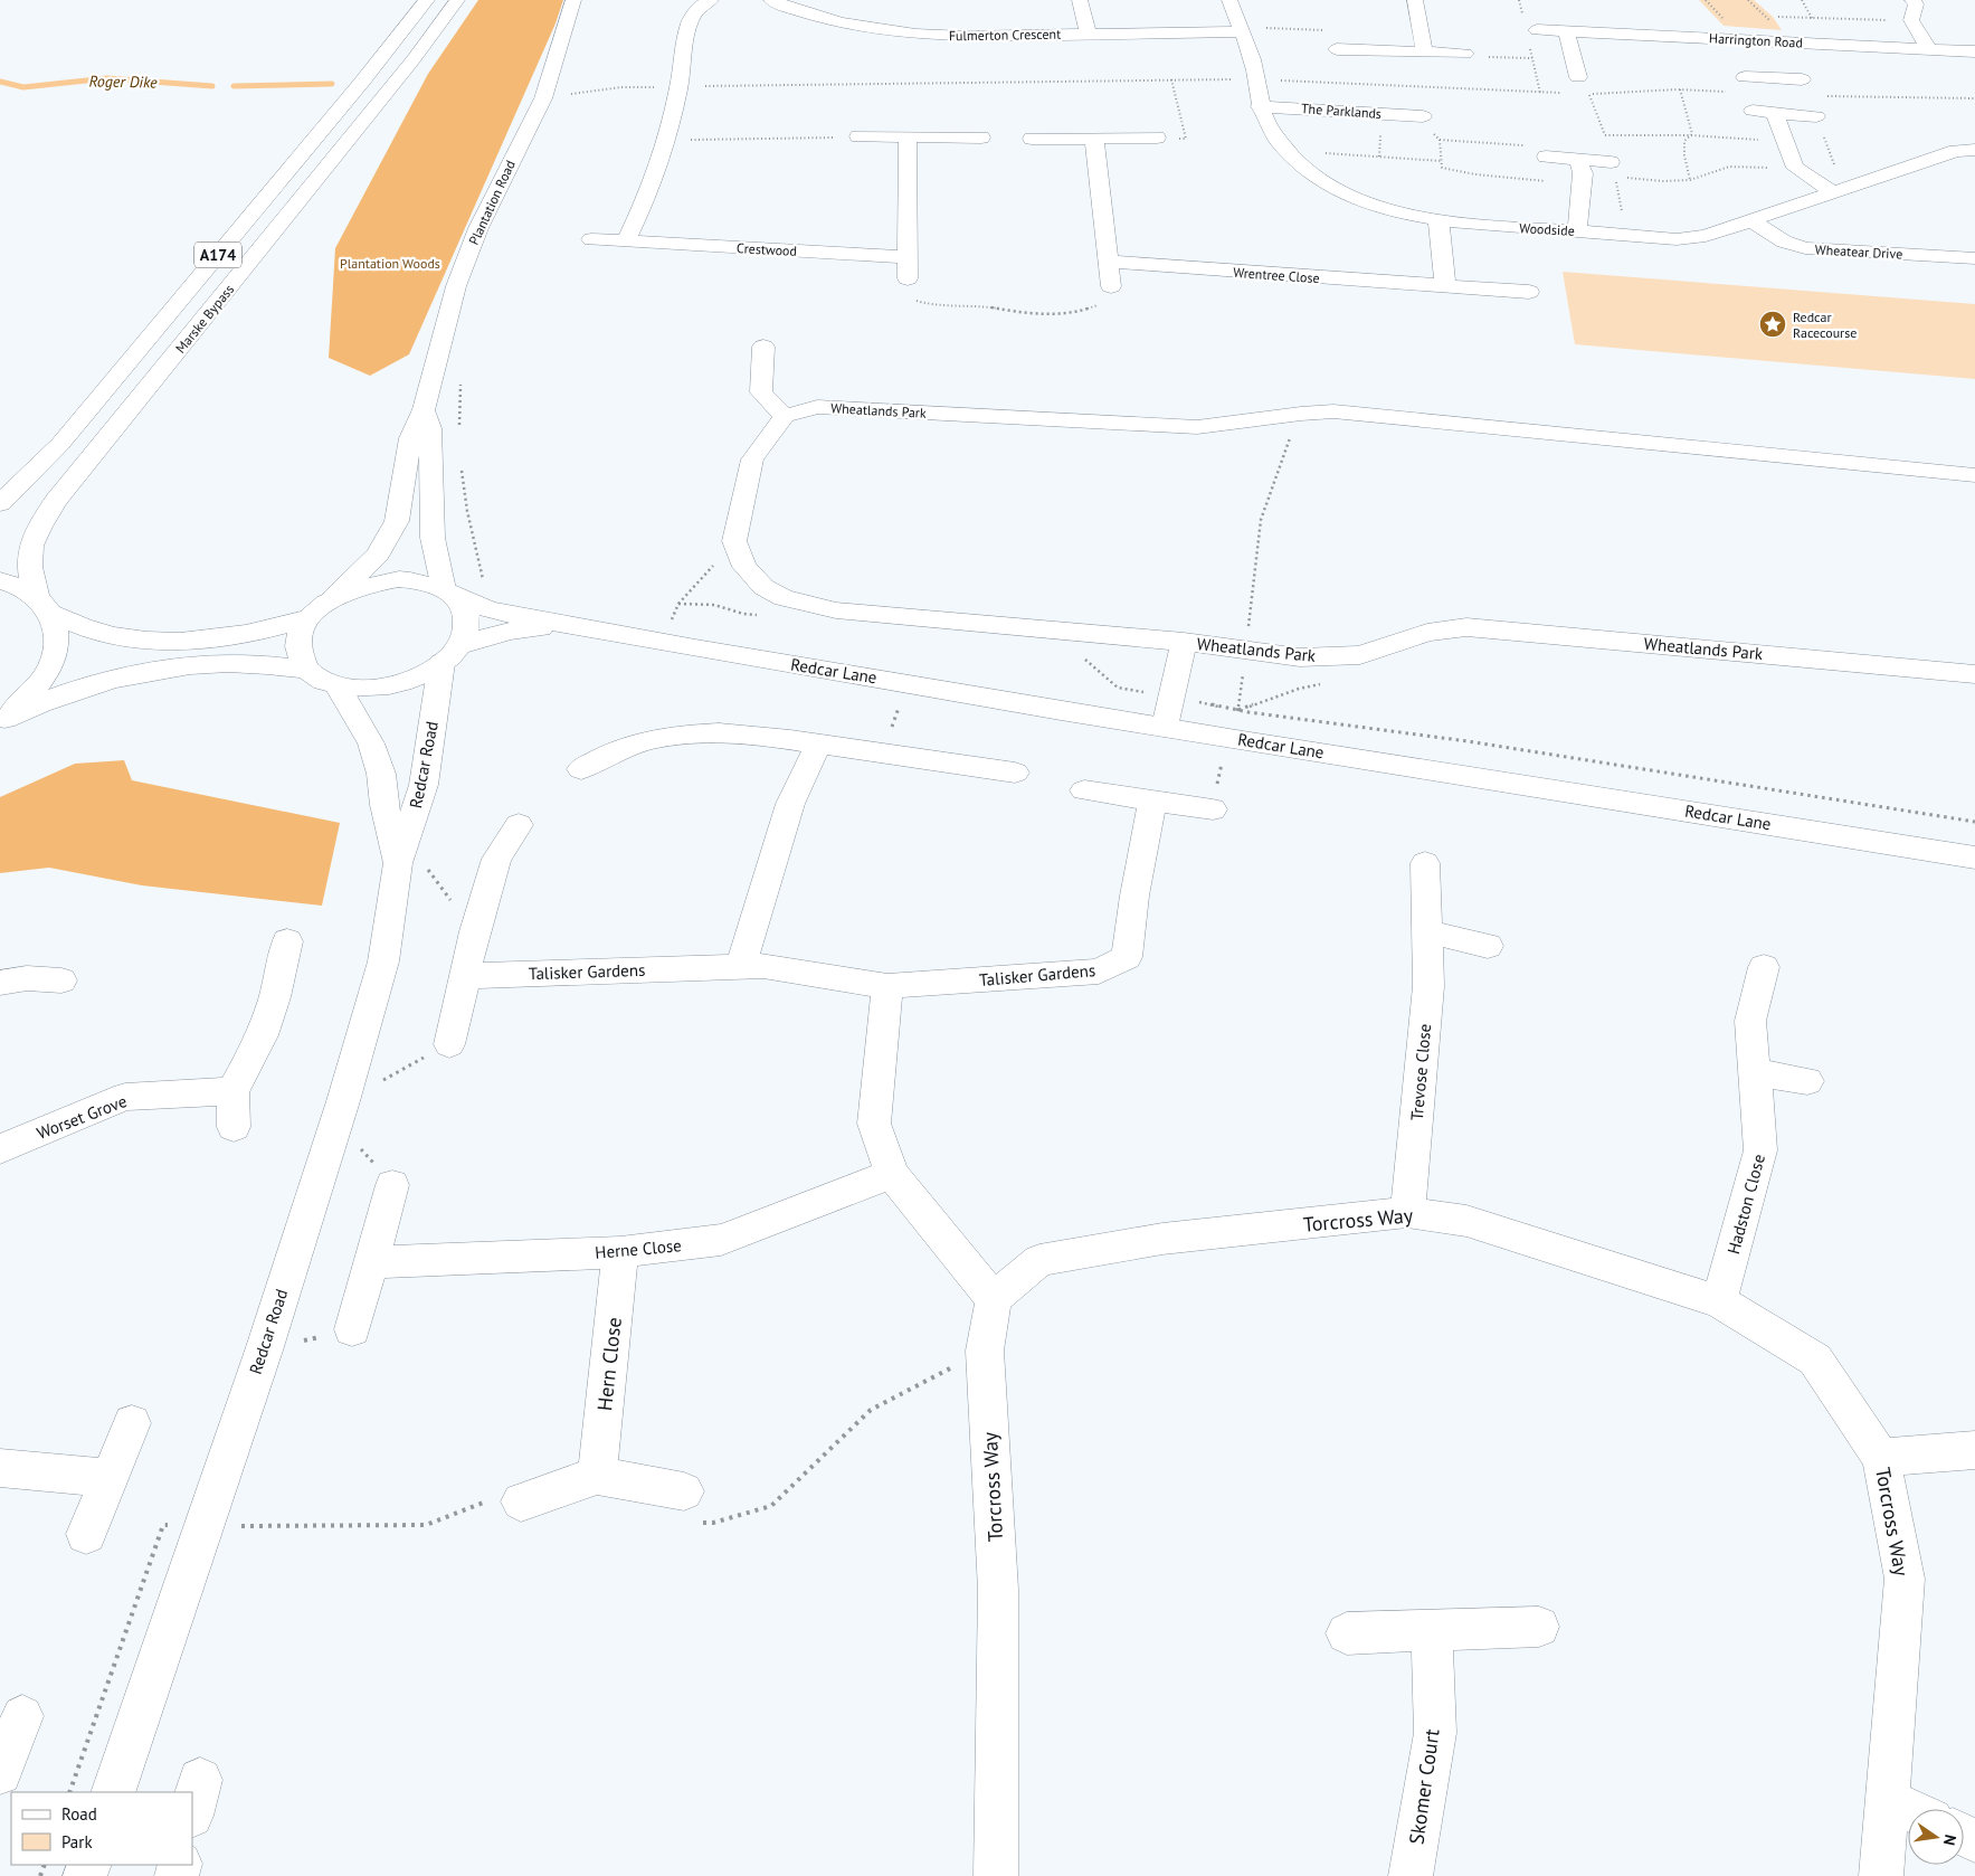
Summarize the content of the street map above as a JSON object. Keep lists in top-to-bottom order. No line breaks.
{"streets":{"street":["Fulmerton Crescent","Harrington Road","The Parklands","Plantation Road","Woodside","Crestwood","Wheatear Drive","A174","Wrentree Close","Marske Bypass","Wheatlands Park","Redcar Lane","Redcar Road","Talisker Gardens","Trevose Close","Worset Grove","Hadston Close","Torcross Way","Herne Close","Hern Close","Skomer Court"]},"crossings":[["Fulmerton Crescent","Woodside"],["The Parklands","Woodside"],["Plantation Road","Redcar Lane"],["Plantation Road","Redcar Road"],["Woodside","Wheatear Drive"],["A174","Marske Bypass"],["Redcar Lane","Redcar Road"],["Trevose Close","Torcross Way"],["Hadston Close","Torcross Way"],["Herne Close","Hern Close"]],"water":["Roger Dike"],"parks":["Plantation Woods"],"places":{"place":["Redcar Racecourse"]},"legend":["Road","Park"],"north":"right"}
